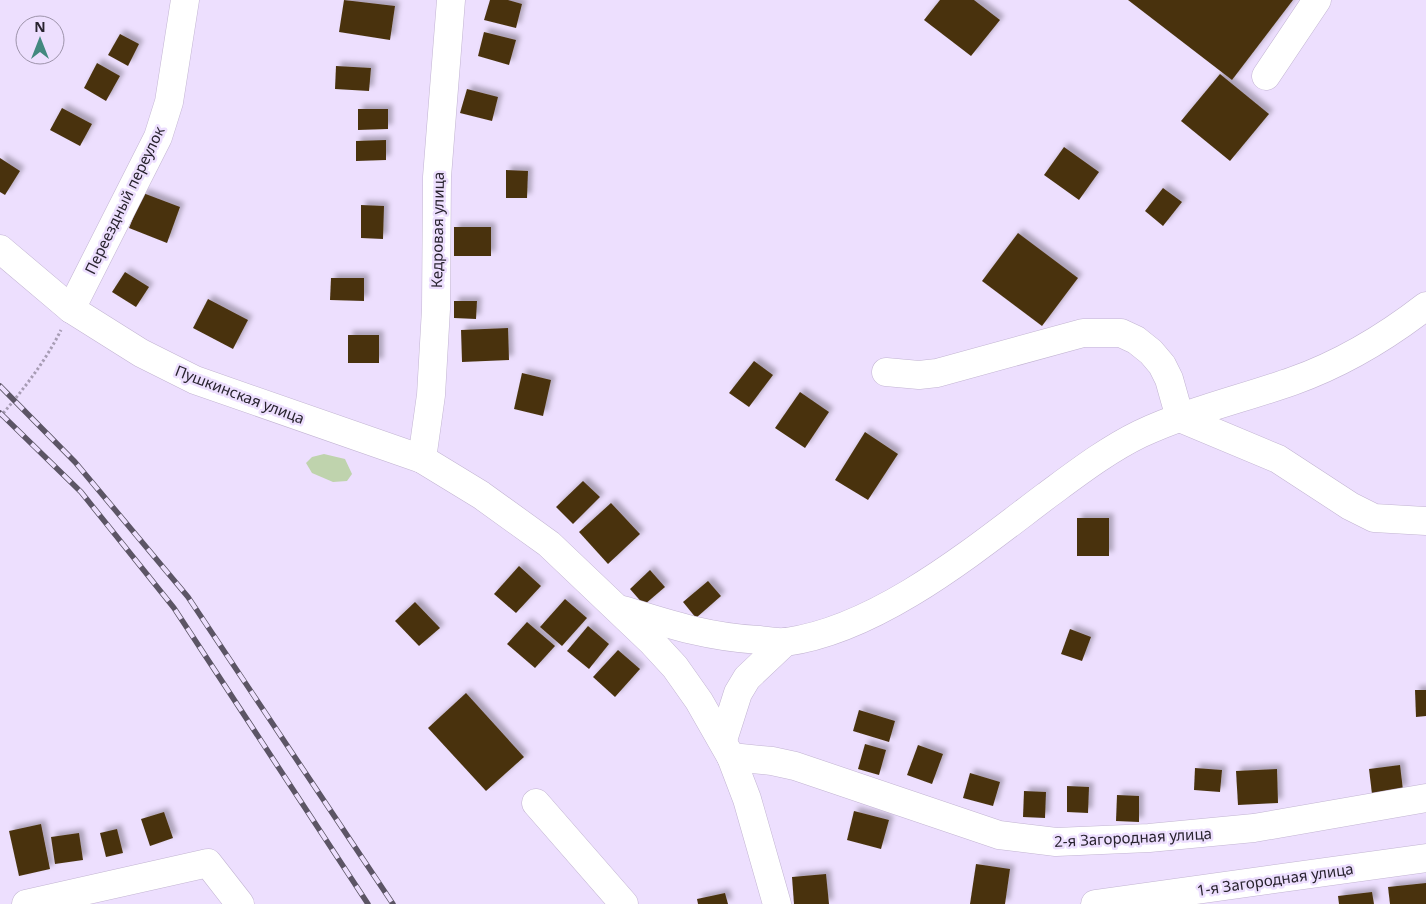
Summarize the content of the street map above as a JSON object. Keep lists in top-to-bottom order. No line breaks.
{"streets":{"street":["Переездный переулок","Кедровая улица","Пушкинская улица","2-я Загородная улица","1-я Загородная улица"]},"crossings":[["Переездный переулок","Пушкинская улица"],["Кедровая улица","Пушкинская улица"],["Пушкинская улица","2-я Загородная улица"]],"north":"top"}
